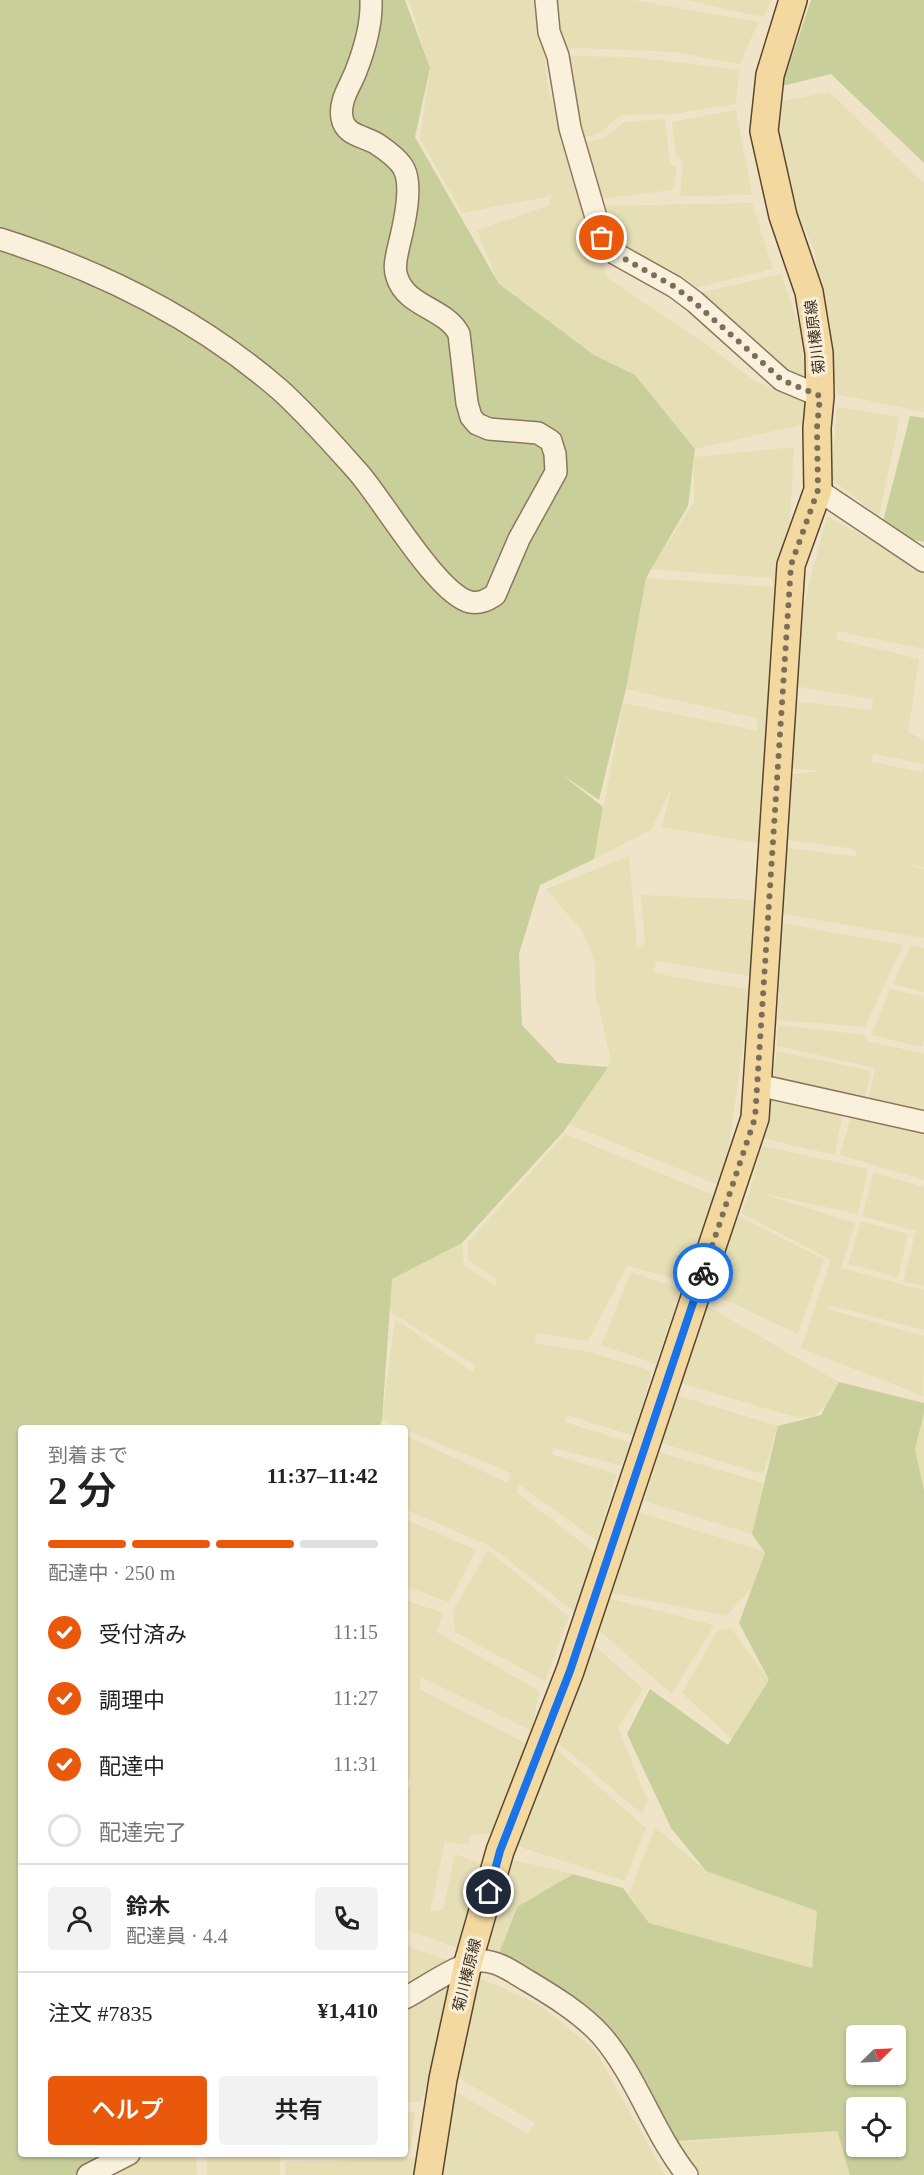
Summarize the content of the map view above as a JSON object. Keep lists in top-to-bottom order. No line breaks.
{"streets":{"main road":["菊川榛原線"]},"north":"top right","page":{"heading":["2 分","到着まで","11:37–11:42"],"panel":["鈴木","配達員 · 4.4","注文 #7835","¥1,410"],"bar":"配達中 · 250 m","list":[["受付済み","11:15"],["調理中","11:27"],["配達中","11:31"],"配達完了"],"buttons":["ヘルプ","共有"]}}
